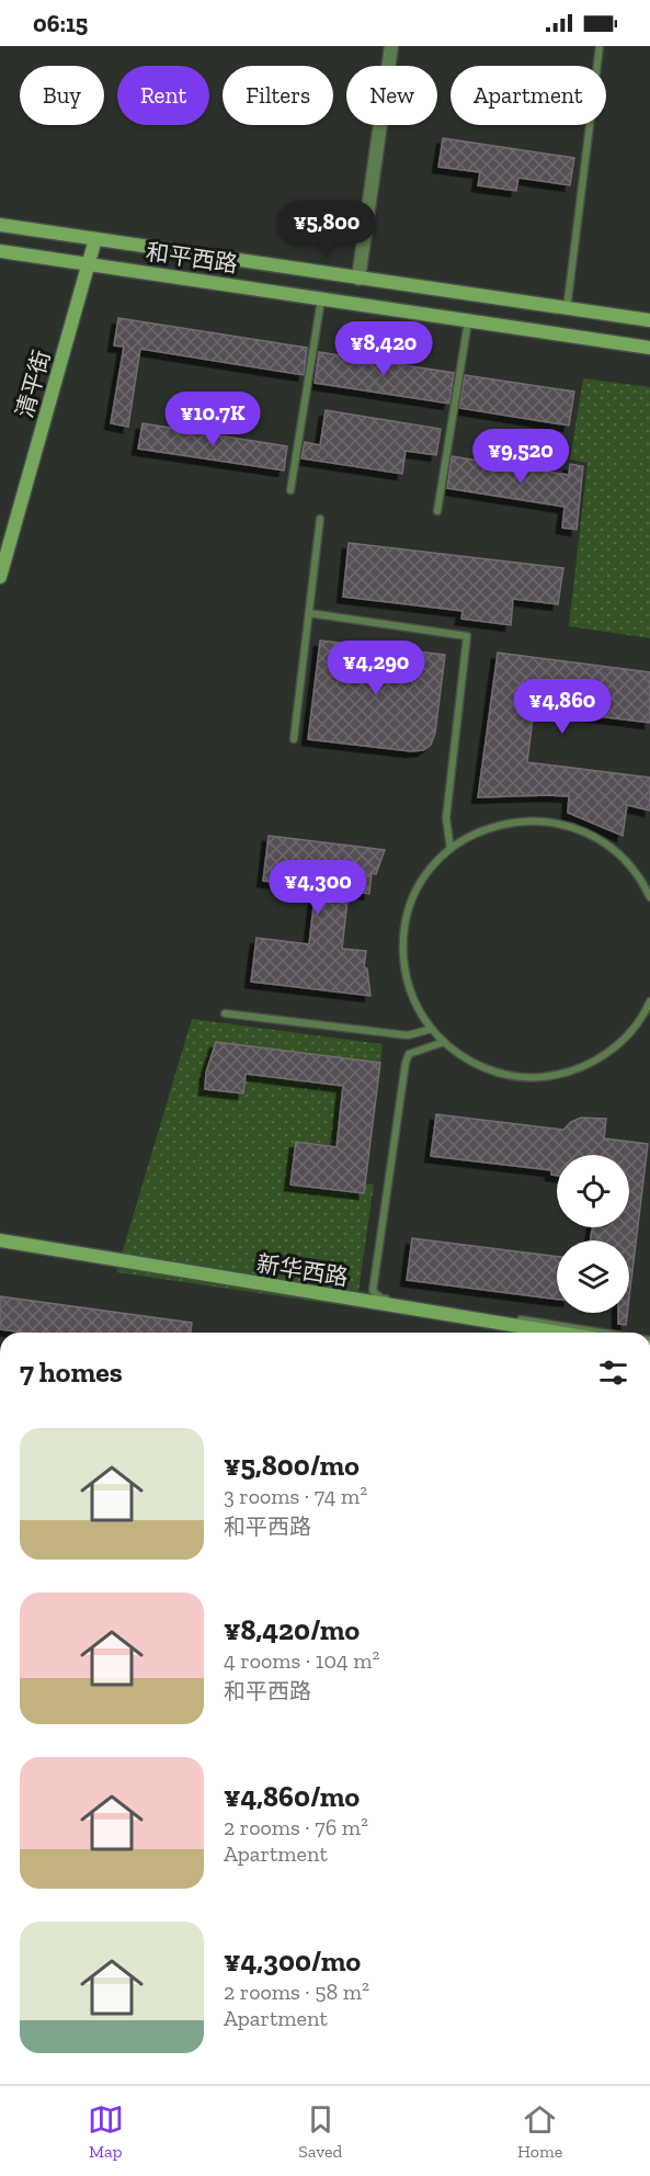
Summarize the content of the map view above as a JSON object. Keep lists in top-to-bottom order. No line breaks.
{"streets":{"main road":["和平西路","清平街","新华西路"]},"crossings":[["和平西路","清平街"]],"page":{"status":"06:15","chip":["Buy","Rent","Filters","New","Apartment"],"price":["¥5,800","¥8,420","¥10.7K","¥9,520","¥4,290","¥4,860","¥4,300"],"heading":"7 homes","list":[{"name":"¥5,800/mo","note":"3 rooms · 74 m² · 和平西路"},{"name":"¥8,420/mo","note":"4 rooms · 104 m² · 和平西路"},{"name":"¥4,860/mo","note":"2 rooms · 76 m² · Apartment"},{"name":"¥4,300/mo","note":"2 rooms · 58 m² · Apartment"}],"tabs":["Map","Saved","Home"]}}
